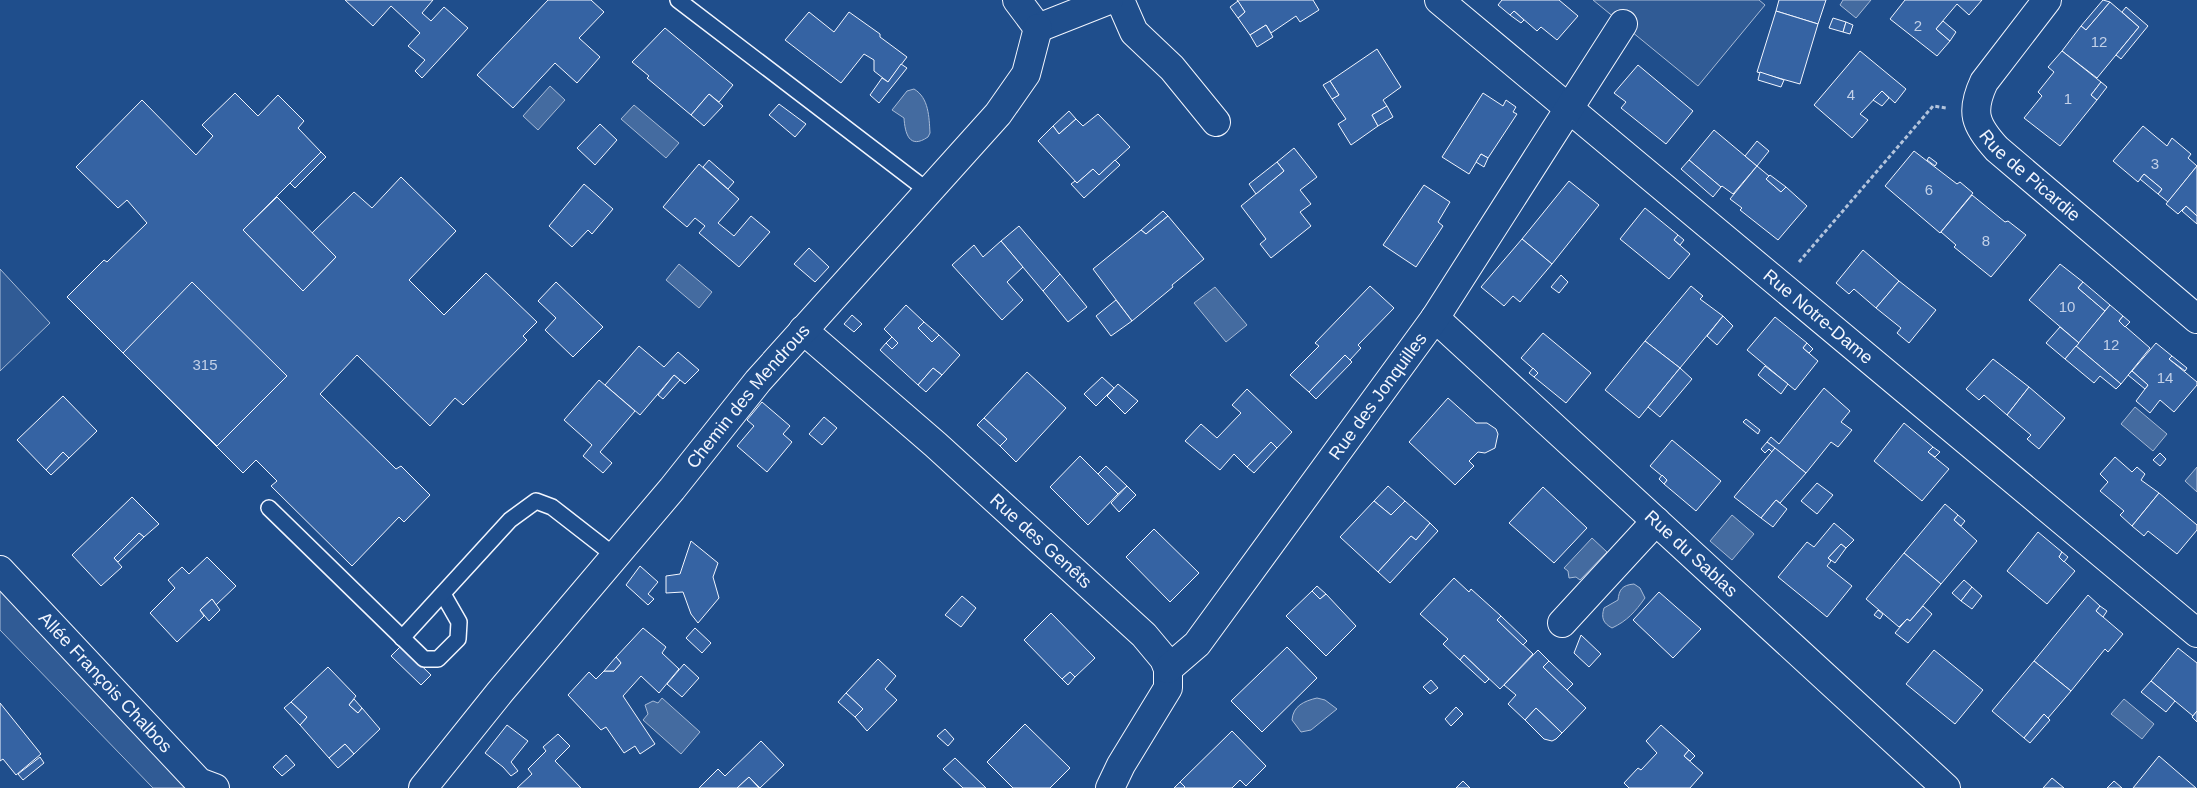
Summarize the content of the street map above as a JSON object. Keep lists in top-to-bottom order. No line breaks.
{"streets":{"street":["Rue de Picardie","Rue Notre-Dame","Chemin des Mendrous","Rue des Jonquilles","Rue des Genêts","Rue du Sablas","Allée François Chalbos"]},"crossings":[["Rue Notre-Dame","Rue des Jonquilles"],["Chemin des Mendrous","Rue des Genêts"],["Rue des Jonquilles","Rue des Genêts"],["Rue des Jonquilles","Rue du Sablas"]],"house_numbers":["2","12","4","1","3","6","8","10","12","315","14"]}
